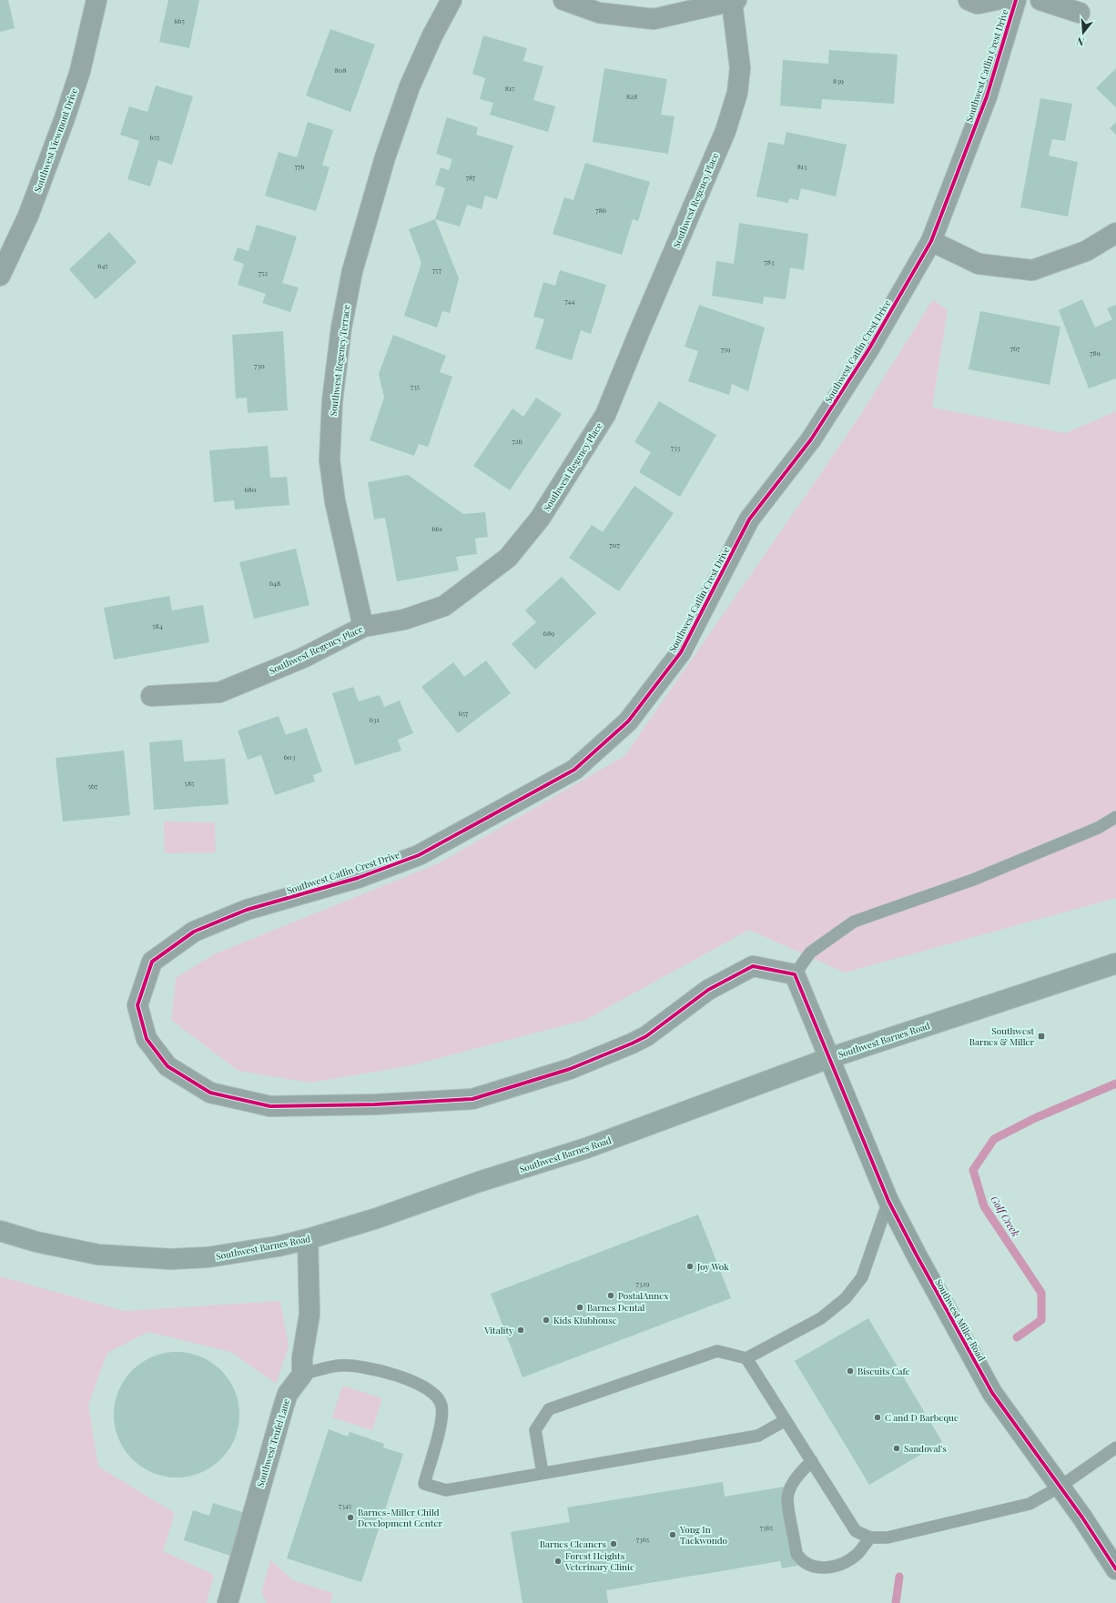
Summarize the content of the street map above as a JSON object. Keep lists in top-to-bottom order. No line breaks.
{"streets":{"main road":["Southwest Barnes Road","Southwest Miller Road"],"street":["Southwest Catlin Crest Drive","Southwest Viewmont Drive","Southwest Regency Place","Southwest Regency Terrace","Southwest Teufel Lane"]},"crossings":[["Southwest Regency Place","Southwest Regency Terrace"],["Southwest Barnes Road","Southwest Miller Road"]],"water":["Golf Creek"],"places":{"transit":["Southwest Barnes & Miller"],"other":["Joy Wok","PostalAnnex","Barnes Dental","Kids Klubhouse","Vitality","Biscuits Cafe","C and D Barbeque","Sandoval's","Barnes-Miller Child Development Center","Yong In Taekwondo","Barnes Cleaners","Forest Heights Veterinary Clinic"]},"house_numbers":["665","808","839","815","828","655","776","813","787","786","783","645","757","752","744","767","759","789","730","735","726","733","680","661","707","648","584","689","657","631","603","585","567","7329","7345","7365","7365"],"north":"bottom"}
